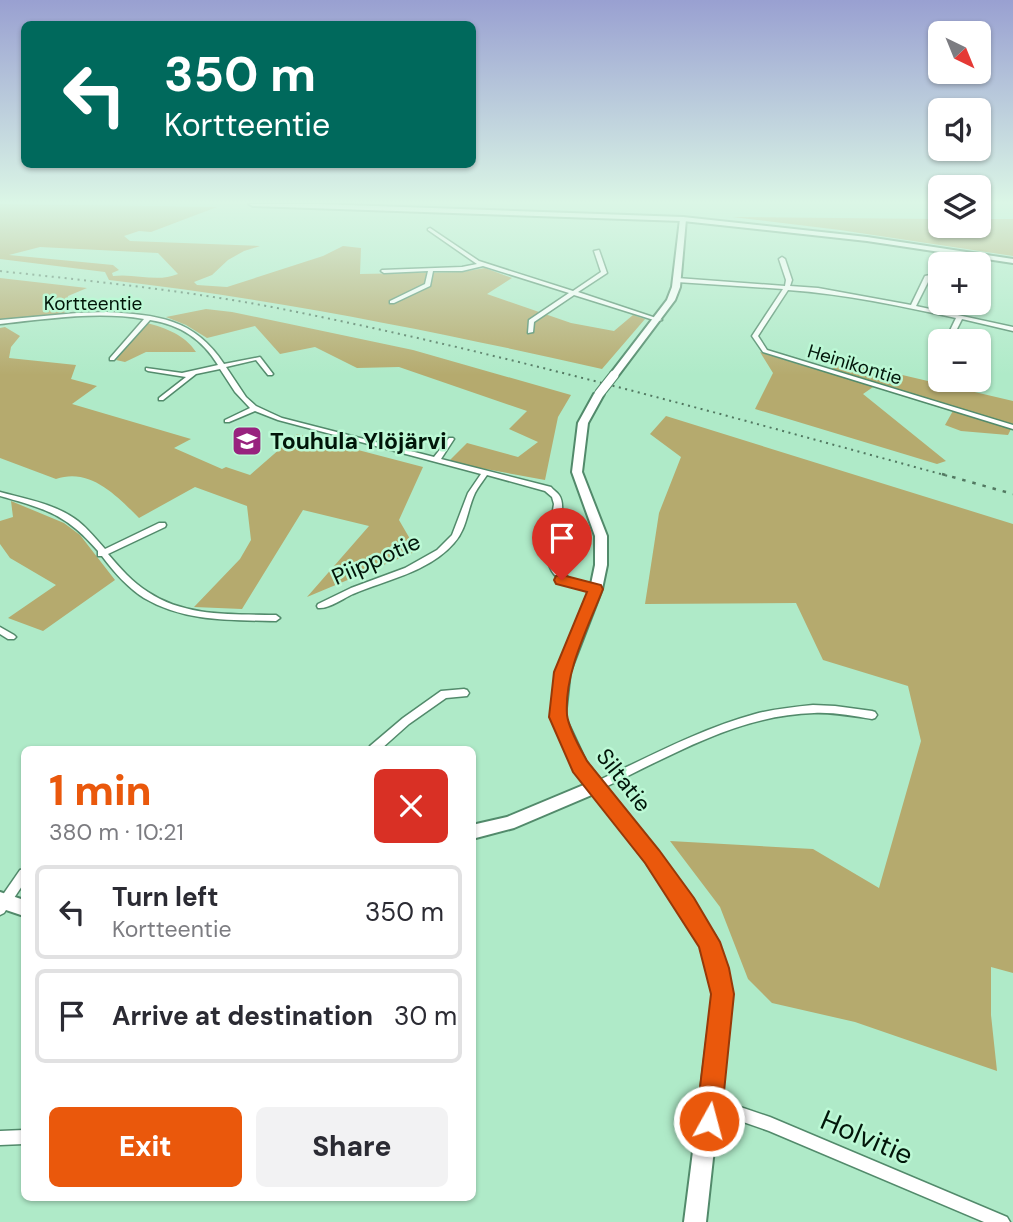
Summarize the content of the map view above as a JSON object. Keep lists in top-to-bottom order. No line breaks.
{"streets":{"main road":["Siltatie"],"street":["Kortteentie","Heinikontie","Piippotie","Holvitie"]},"crossings":[["Kortteentie","Piippotie"],["Kortteentie","Siltatie"],["Siltatie","Holvitie"]],"places":{"school or university":["Touhula Ylöjärvi"]},"north":"bottom right","page":{"map_buttons":["+","−"],"turn":["350 m","Kortteentie"],"heading":["1 min","380 m · 10:21"],"list":[{"name":"Turn left","note":"Kortteentie","value":"350 m"},{"name":"Arrive at destination","value":"30 m"}],"buttons":["Exit","Share"]}}
